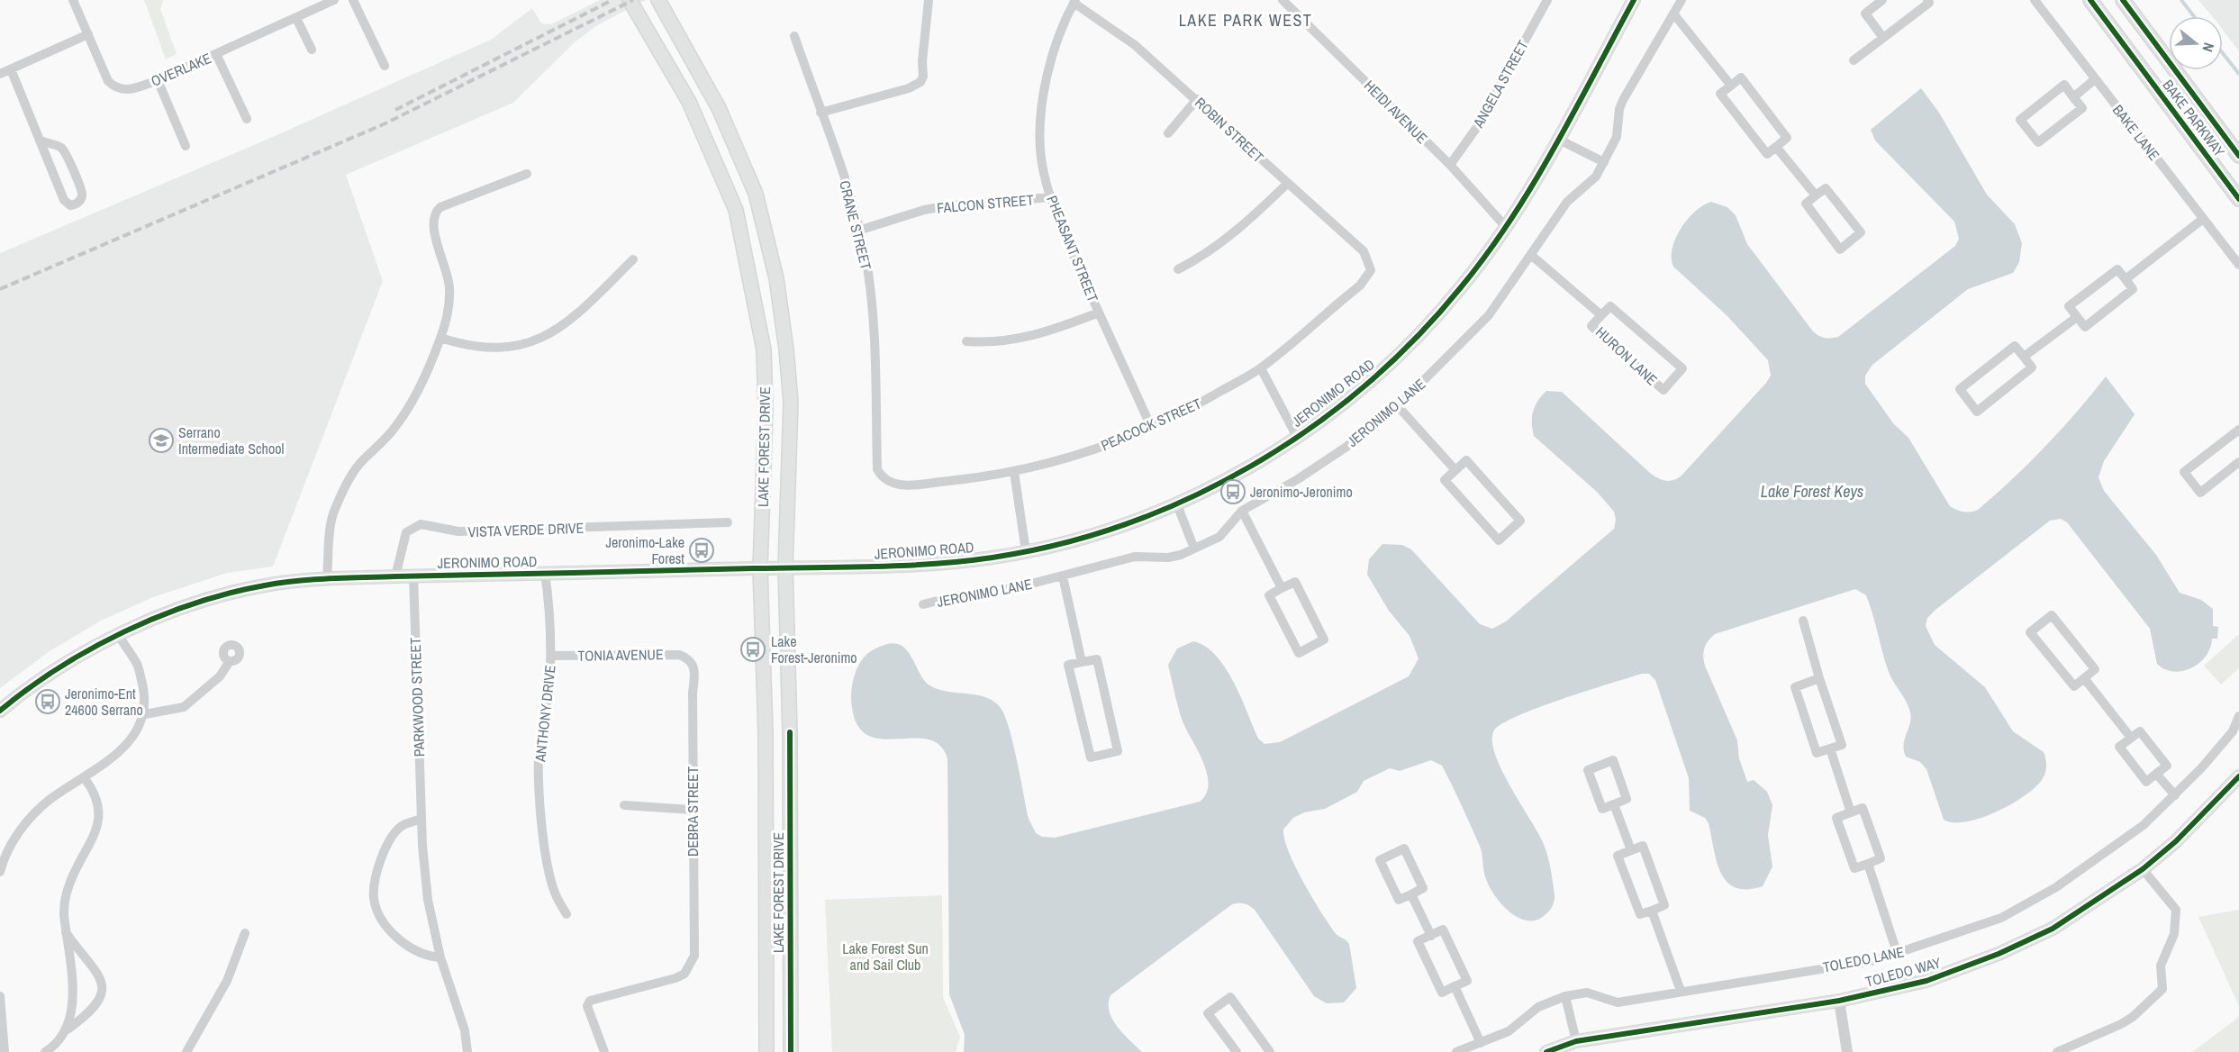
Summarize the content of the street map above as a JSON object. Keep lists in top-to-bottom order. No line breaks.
{"streets":{"main road":["BAKE PARKWAY","JERONIMO ROAD","LAKE FOREST DRIVE","TOLEDO WAY"],"street":["OVERLAKE","ANGELA STREET","HEIDI AVENUE","ROBIN STREET","BAKE LANE","FALCON STREET","CRANE STREET","PHEASANT STREET","HURON LANE","JERONIMO LANE","PEACOCK STREET","VISTA VERDE DRIVE","TONIA AVENUE","PARKWOOD STREET","ANTHONY DRIVE","DEBRA STREET","TOLEDO LANE"]},"crossings":[["ANGELA STREET","HEIDI AVENUE"],["HEIDI AVENUE","JERONIMO ROAD"],["ROBIN STREET","PHEASANT STREET"],["ROBIN STREET","PEACOCK STREET"],["FALCON STREET","CRANE STREET"],["FALCON STREET","PHEASANT STREET"],["CRANE STREET","PEACOCK STREET"],["PHEASANT STREET","PEACOCK STREET"],["HURON LANE","JERONIMO LANE"],["JERONIMO ROAD","LAKE FOREST DRIVE"],["JERONIMO ROAD","VISTA VERDE DRIVE"],["JERONIMO ROAD","PARKWOOD STREET"],["JERONIMO ROAD","ANTHONY DRIVE"],["TONIA AVENUE","ANTHONY DRIVE"],["TONIA AVENUE","DEBRA STREET"]],"districts":["LAKE PARK WEST"],"water":["Lake Forest Keys"],"parks":["Lake Forest Sun and Sail Club"],"places":{"school or university":["Serrano Intermediate School"],"bus stop":["Jeronimo-Jeronimo","Jeronimo-Lake Forest","Lake Forest-Jeronimo","Jeronimo-Ent 24600 Serrano"]},"north":"right"}
